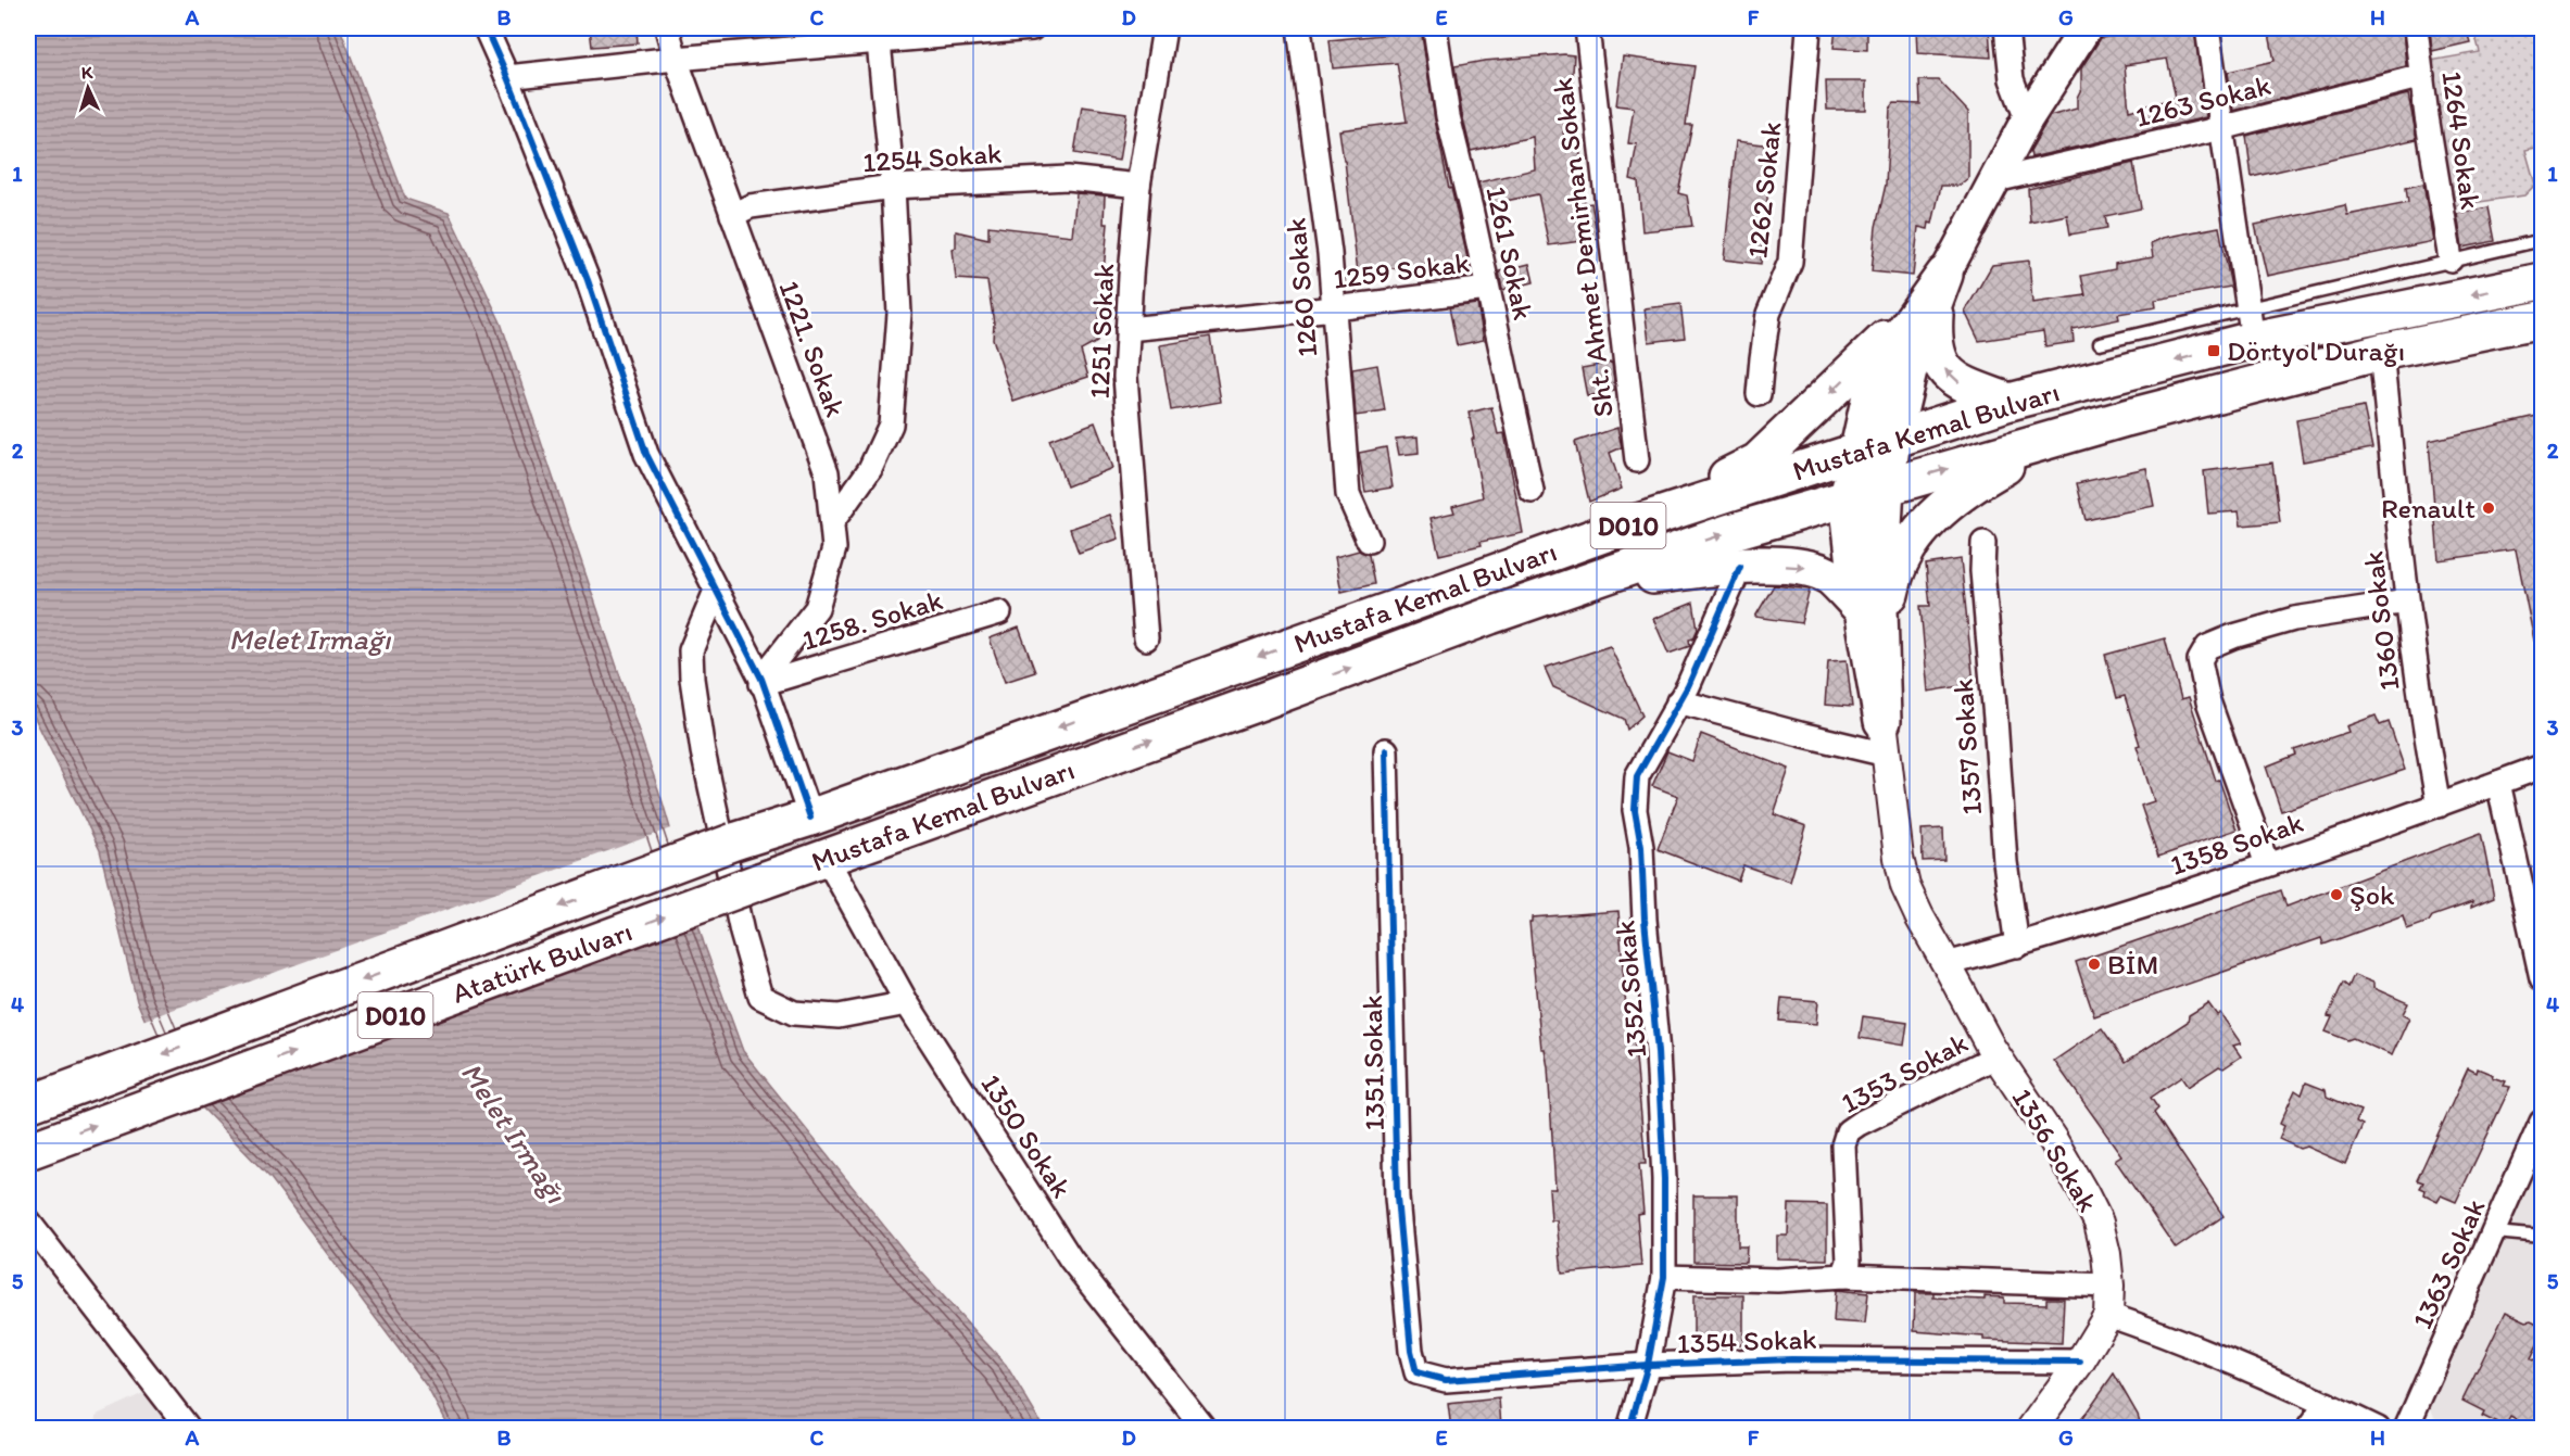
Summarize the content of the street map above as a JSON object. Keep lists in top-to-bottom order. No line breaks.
{"streets":{"highway":["Mustafa Kemal Bulvarı","D010","Atatürk Bulvarı"],"street":["1263 Sokak","1264 Sokak","1254 Sokak","1262 Sokak","Sht. Ahmet Demirhan Sokak","1261 Sokak","1259 Sokak","1260 Sokak","1251 Sokak","1221. Sokak","1258. Sokak","1360 Sokak","1357 Sokak","1358 Sokak","1352 Sokak","1351 Sokak","1353 Sokak","1350 Sokak","1356 Sokak","1363 Sokak","1354 Sokak"]},"crossings":[["1263 Sokak","1264 Sokak"],["1254 Sokak","1251 Sokak"],["1254 Sokak","1221. Sokak"],["1261 Sokak","1259 Sokak"],["1259 Sokak","1260 Sokak"],["1259 Sokak","1251 Sokak"],["1221. Sokak","1258. Sokak"],["Mustafa Kemal Bulvarı","1360 Sokak"],["Mustafa Kemal Bulvarı","Atatürk Bulvarı"],["Mustafa Kemal Bulvarı","1350 Sokak"],["1360 Sokak","1358 Sokak"],["1357 Sokak","1358 Sokak"],["1358 Sokak","1356 Sokak"],["1352 Sokak","1354 Sokak"],["1351 Sokak","1354 Sokak"],["1353 Sokak","1356 Sokak"]],"water":["Melet Irmağı"],"places":{"transit":["Dörtyol Durağı"],"other":["Renault","Şok","BİM"]},"north":"top","grid":{"columns":["A","B","C","D","E","F","G","H"],"rows":["1","2","3","4","5"]}}
